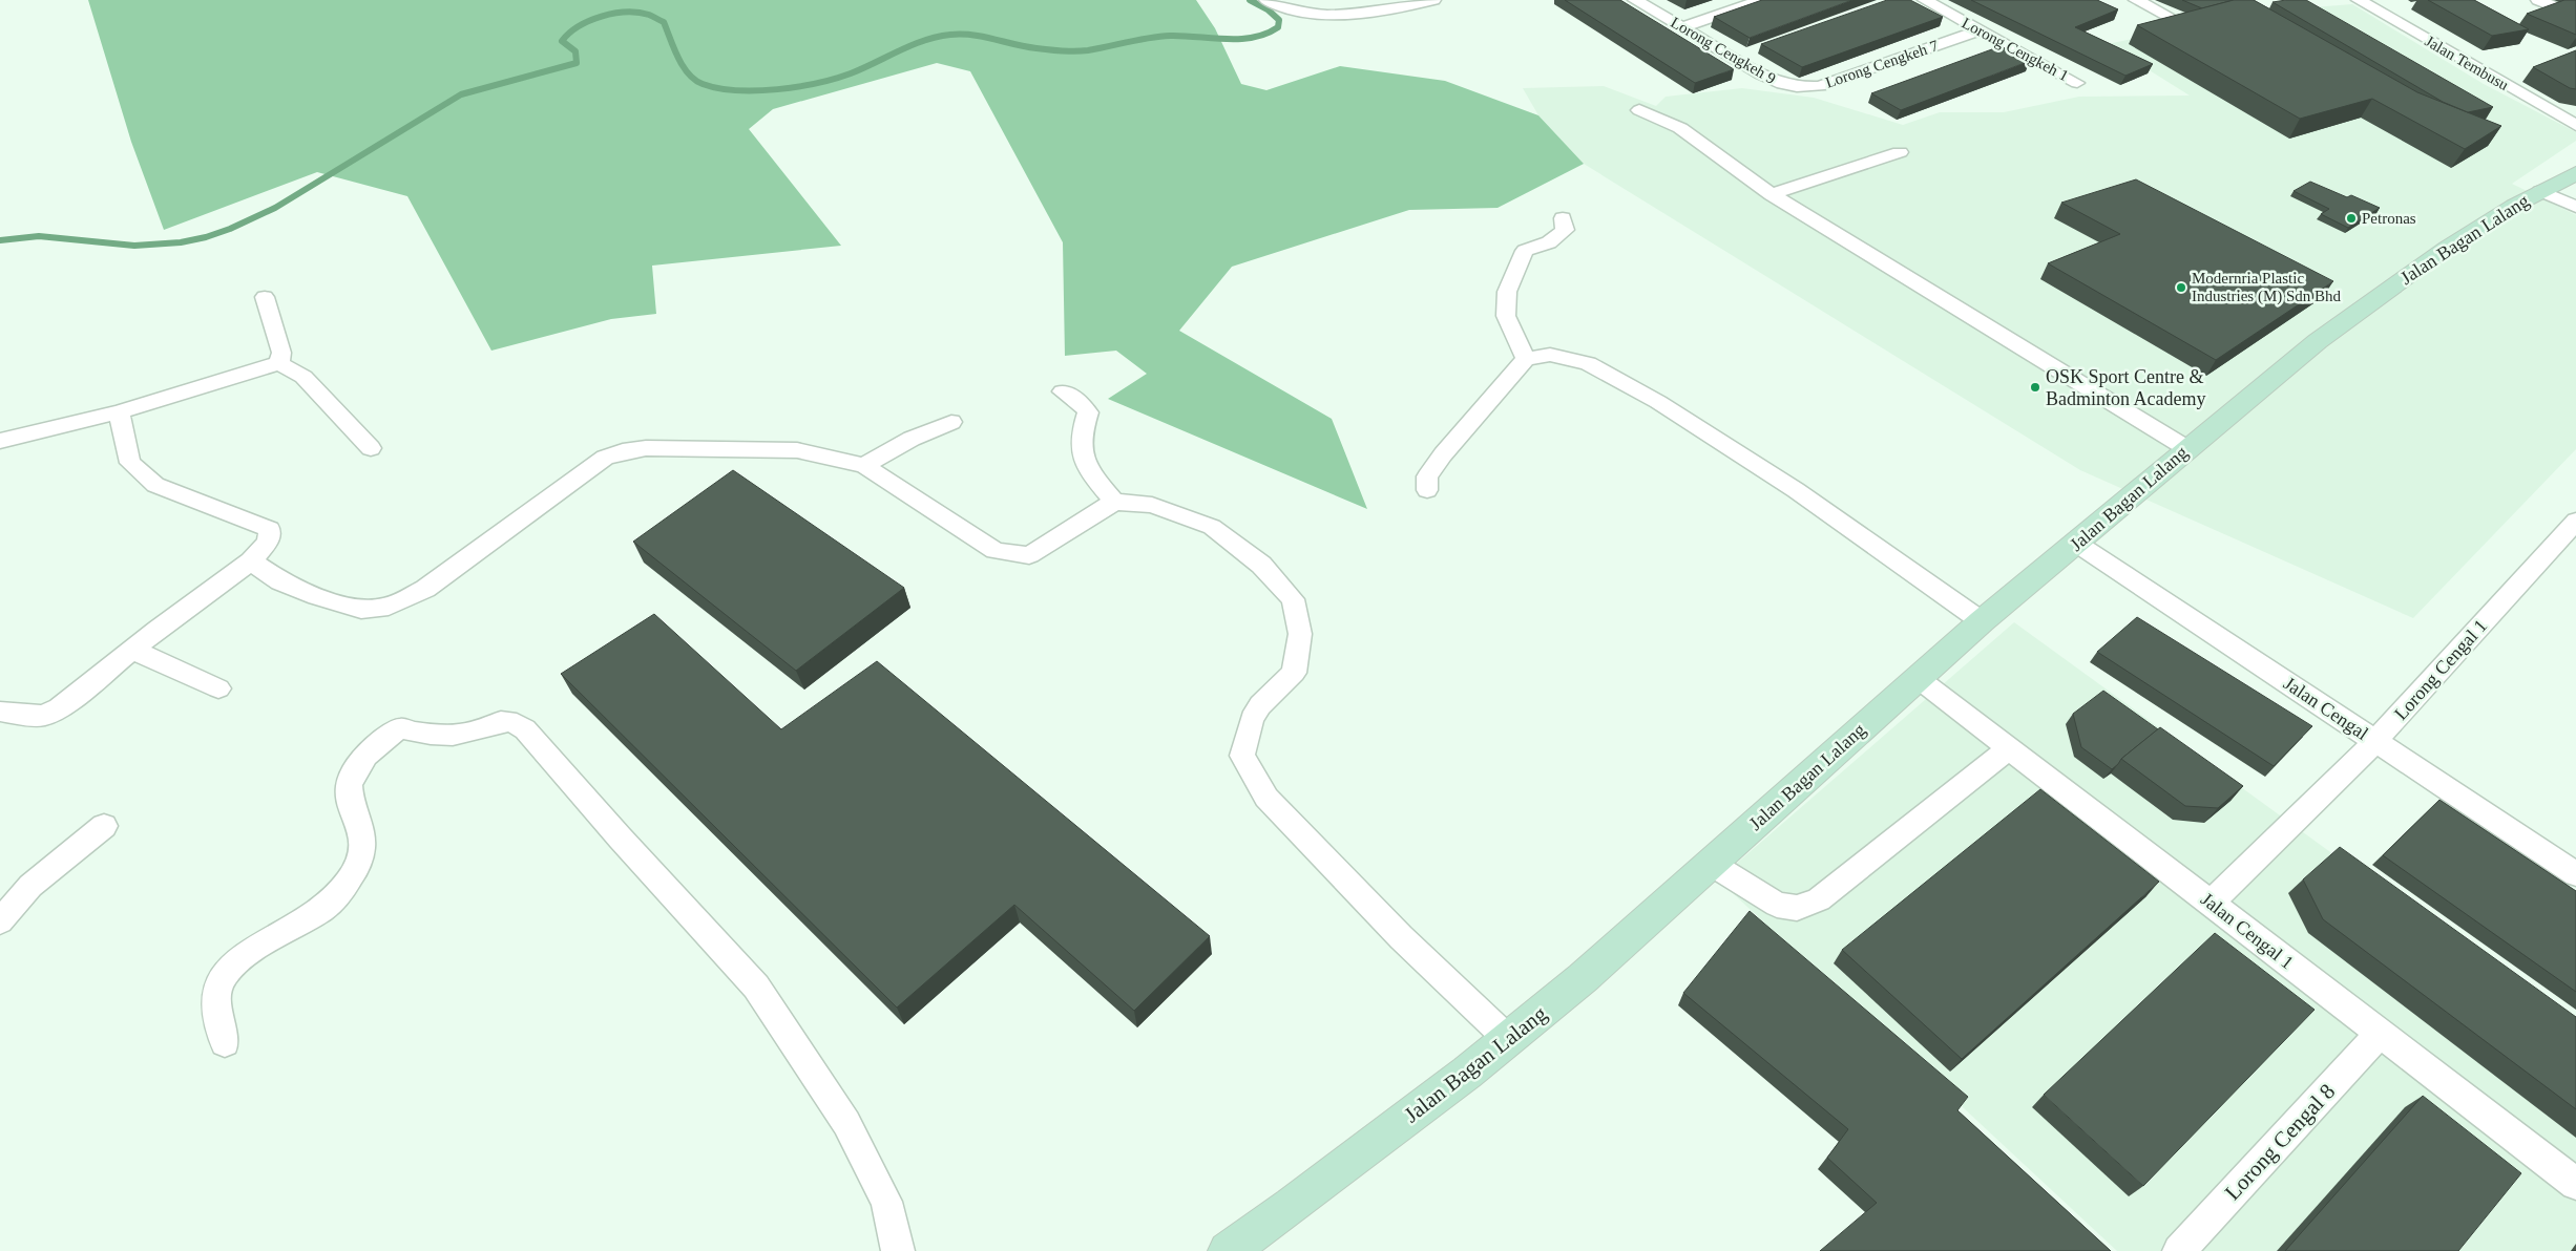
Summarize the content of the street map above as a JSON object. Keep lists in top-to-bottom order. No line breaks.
{"streets":{"main road":["Jalan Bagan Lalang"],"street":["Lorong Cengkeh 1","Lorong Cengkeh 9","Jalan Tembusu","Lorong Cengkeh 7","Lorong Cengal 1","Jalan Cengal","Jalan Cengal 1","Lorong Cengal 8"]},"crossings":[["Lorong Cengkeh 1","Lorong Cengkeh 7"],["Lorong Cengkeh 9","Lorong Cengkeh 7"],["Jalan Bagan Lalang","Jalan Cengal"],["Jalan Bagan Lalang","Jalan Cengal 1"],["Lorong Cengal 1","Jalan Cengal"],["Lorong Cengal 1","Jalan Cengal 1"],["Jalan Cengal 1","Lorong Cengal 8"]],"places":["Petronas","Modernria Plastic Industries (M) Sdn Bhd","OSK Sport Centre & Badminton Academy"]}
